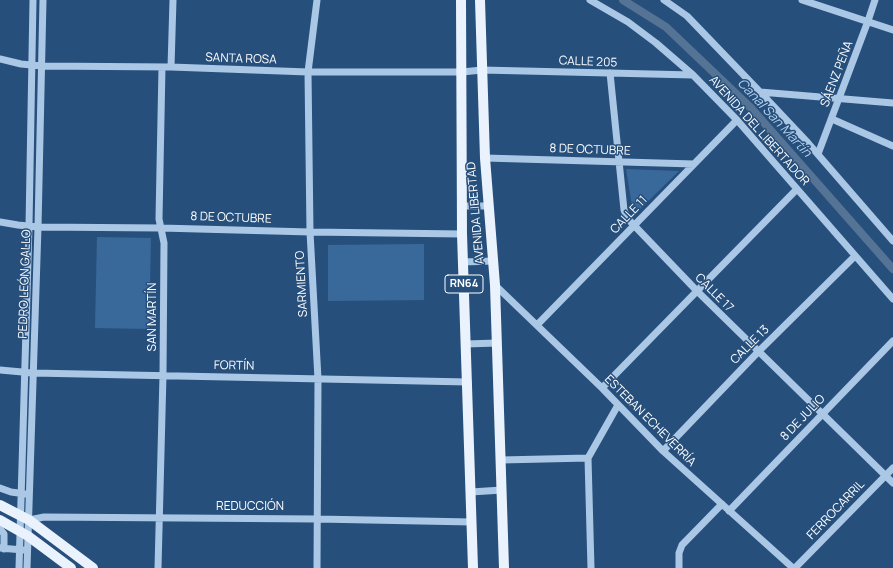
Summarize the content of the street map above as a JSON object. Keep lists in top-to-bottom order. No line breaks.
{"streets":{"main road":["AVENIDA LIBERTAD","RN64"],"street":["SANTA ROSA","CALLE 205","SÁENZ PEÑA","AVENIDA DEL LIBERTADOR","8 DE OCTUBRE","CALLE 11","PEDRO LEÓN GALLO","SARMIENTO","CALLE 17","SAN MARTÍN","CALLE 13","FORTÍN","8 DE JULIO","ESTEBAN ECHEVERRÍA","REDUCCIÓN","FERROCARRIL"]},"crossings":[["SANTA ROSA","CALLE 205"],["SANTA ROSA","AVENIDA LIBERTAD"],["SANTA ROSA","PEDRO LEÓN GALLO"],["SANTA ROSA","SARMIENTO"],["SANTA ROSA","SAN MARTÍN"],["CALLE 205","AVENIDA DEL LIBERTADOR"],["CALLE 205","AVENIDA LIBERTAD"],["CALLE 205","CALLE 17"],["AVENIDA DEL LIBERTADOR","CALLE 11"],["AVENIDA DEL LIBERTADOR","CALLE 13"],["8 DE OCTUBRE","AVENIDA LIBERTAD"],["8 DE OCTUBRE","CALLE 11"],["8 DE OCTUBRE","PEDRO LEÓN GALLO"],["8 DE OCTUBRE","SARMIENTO"],["8 DE OCTUBRE","CALLE 17"],["8 DE OCTUBRE","SAN MARTÍN"],["AVENIDA LIBERTAD","FORTÍN"],["AVENIDA LIBERTAD","ESTEBAN ECHEVERRÍA"],["AVENIDA LIBERTAD","REDUCCIÓN"],["CALLE 11","CALLE 17"],["CALLE 11","ESTEBAN ECHEVERRÍA"],["PEDRO LEÓN GALLO","FORTÍN"],["PEDRO LEÓN GALLO","REDUCCIÓN"],["SARMIENTO","FORTÍN"],["SARMIENTO","REDUCCIÓN"],["CALLE 17","CALLE 13"],["CALLE 17","8 DE JULIO"],["CALLE 17","FERROCARRIL"],["SAN MARTÍN","FORTÍN"],["SAN MARTÍN","REDUCCIÓN"],["CALLE 13","ESTEBAN ECHEVERRÍA"],["8 DE JULIO","ESTEBAN ECHEVERRÍA"],["ESTEBAN ECHEVERRÍA","FERROCARRIL"]],"water":["Canal San Martín"]}
